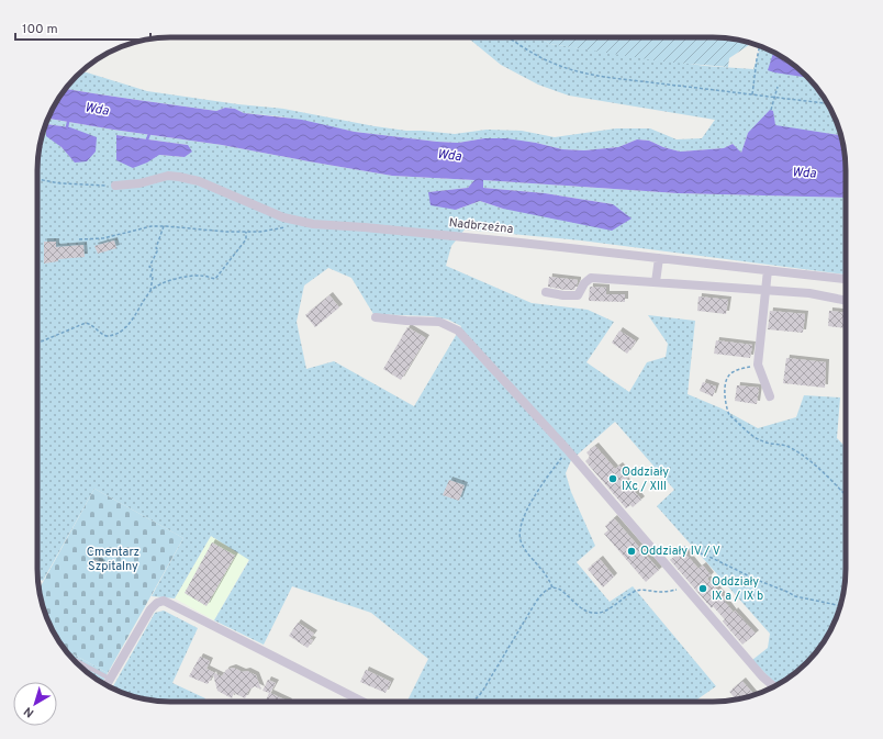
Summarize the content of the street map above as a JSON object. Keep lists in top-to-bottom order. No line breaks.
{"streets":{"street":["Nadbrzeżna"]},"water":["Wda"],"parks":["Cmentarz Szpitalny"],"places":["Oddziały IXc / XIII","Oddziały IV / V","Oddziały IX a / IX b"],"scale_bar":"100 m","north":"bottom left"}
